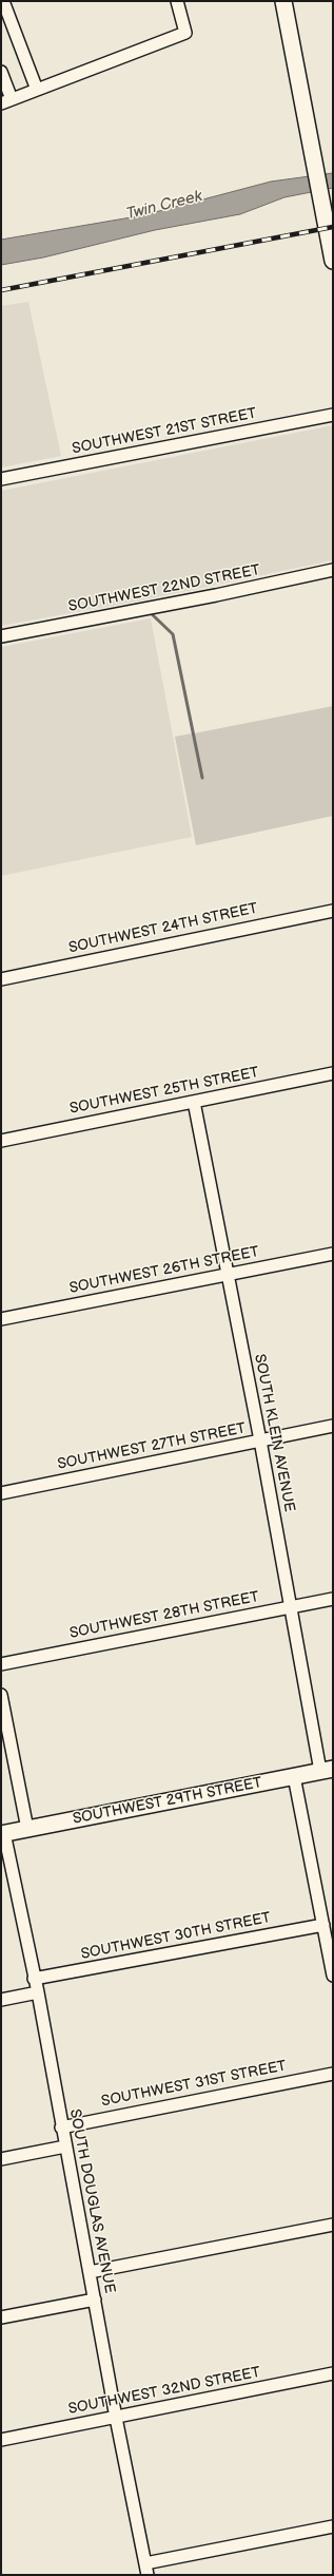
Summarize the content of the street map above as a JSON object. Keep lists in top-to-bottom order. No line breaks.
{"streets":{"main road":["SOUTHWEST 29TH STREET"],"street":["SOUTHWEST 21ST STREET","SOUTHWEST 22ND STREET","SOUTHWEST 24TH STREET","SOUTHWEST 25TH STREET","SOUTHWEST 26TH STREET","SOUTH KLEIN AVENUE","SOUTHWEST 27TH STREET","SOUTHWEST 28TH STREET","SOUTHWEST 30TH STREET","SOUTHWEST 31ST STREET","SOUTH DOUGLAS AVENUE","SOUTHWEST 32ND STREET"]},"crossings":[["SOUTHWEST 25TH STREET","SOUTH KLEIN AVENUE"],["SOUTHWEST 26TH STREET","SOUTH KLEIN AVENUE"],["SOUTH KLEIN AVENUE","SOUTHWEST 27TH STREET"],["SOUTH KLEIN AVENUE","SOUTHWEST 28TH STREET"],["SOUTH KLEIN AVENUE","SOUTHWEST 29TH STREET"],["SOUTHWEST 29TH STREET","SOUTH DOUGLAS AVENUE"],["SOUTHWEST 30TH STREET","SOUTH DOUGLAS AVENUE"],["SOUTHWEST 31ST STREET","SOUTH DOUGLAS AVENUE"],["SOUTH DOUGLAS AVENUE","SOUTHWEST 32ND STREET"]],"water":["Twin Creek"]}
